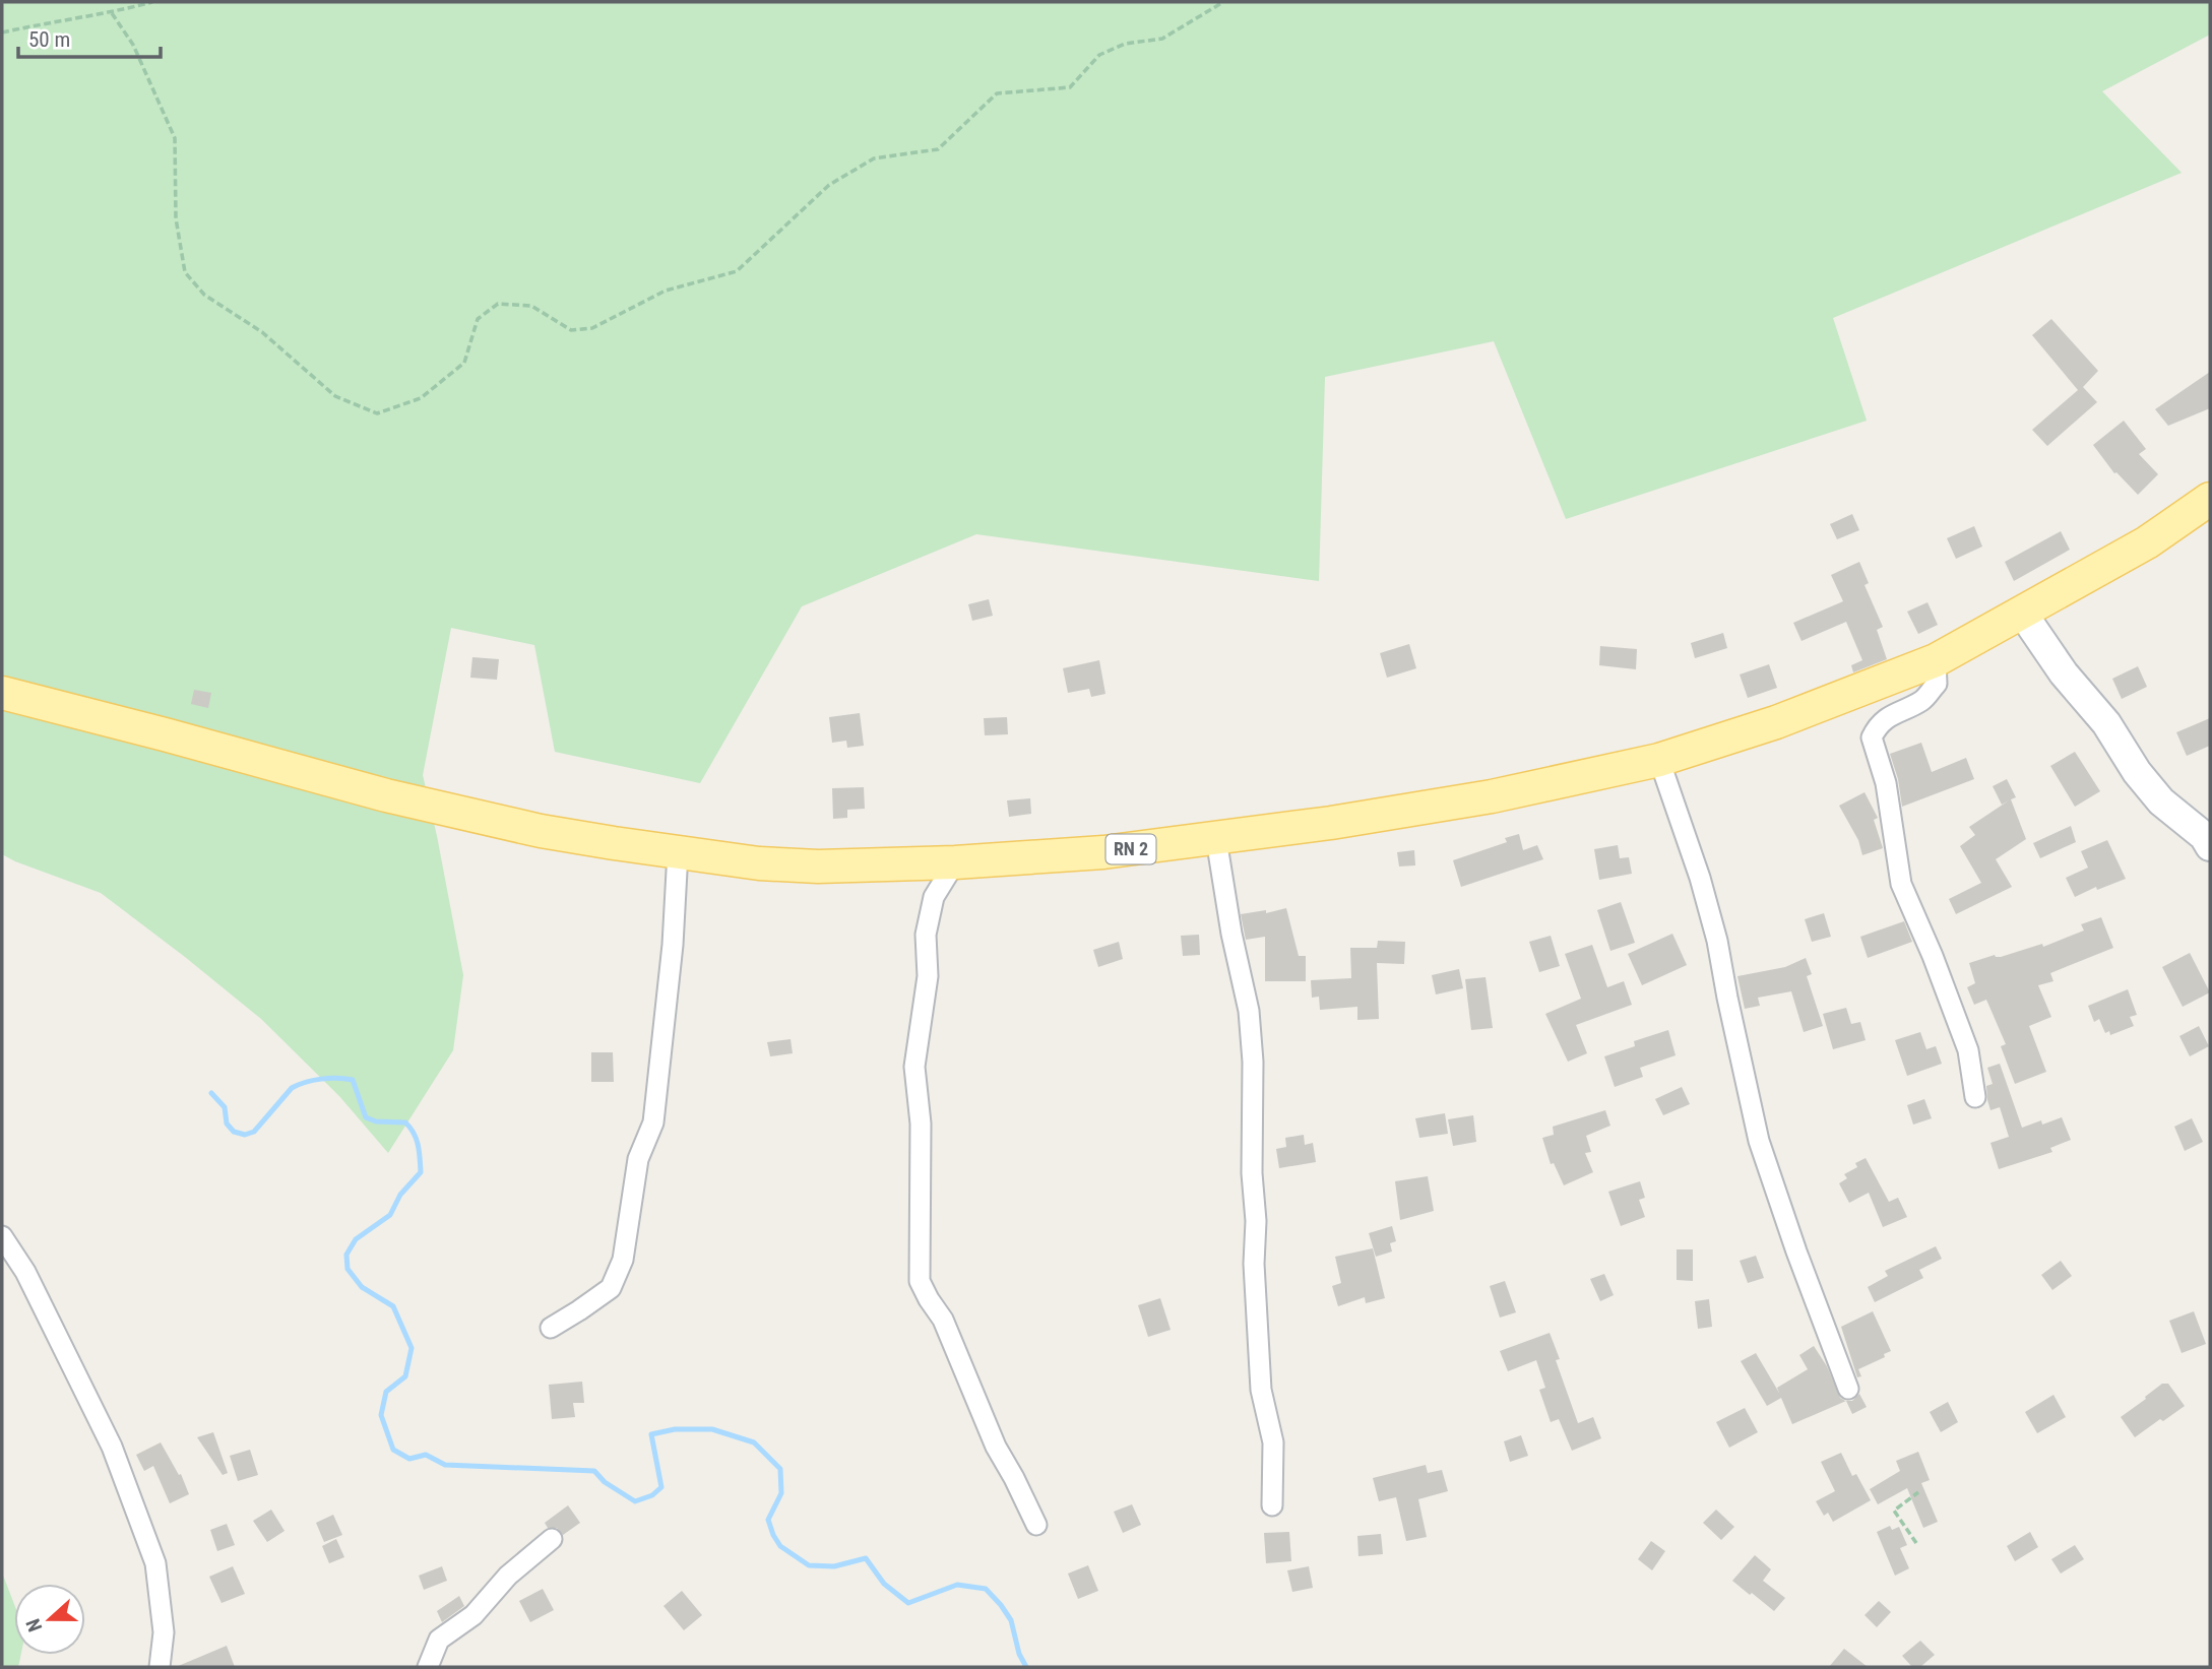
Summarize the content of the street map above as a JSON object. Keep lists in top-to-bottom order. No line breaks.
{"streets":{"main road":["RN 2"]},"scale_bar":"50 m","north":"left"}
